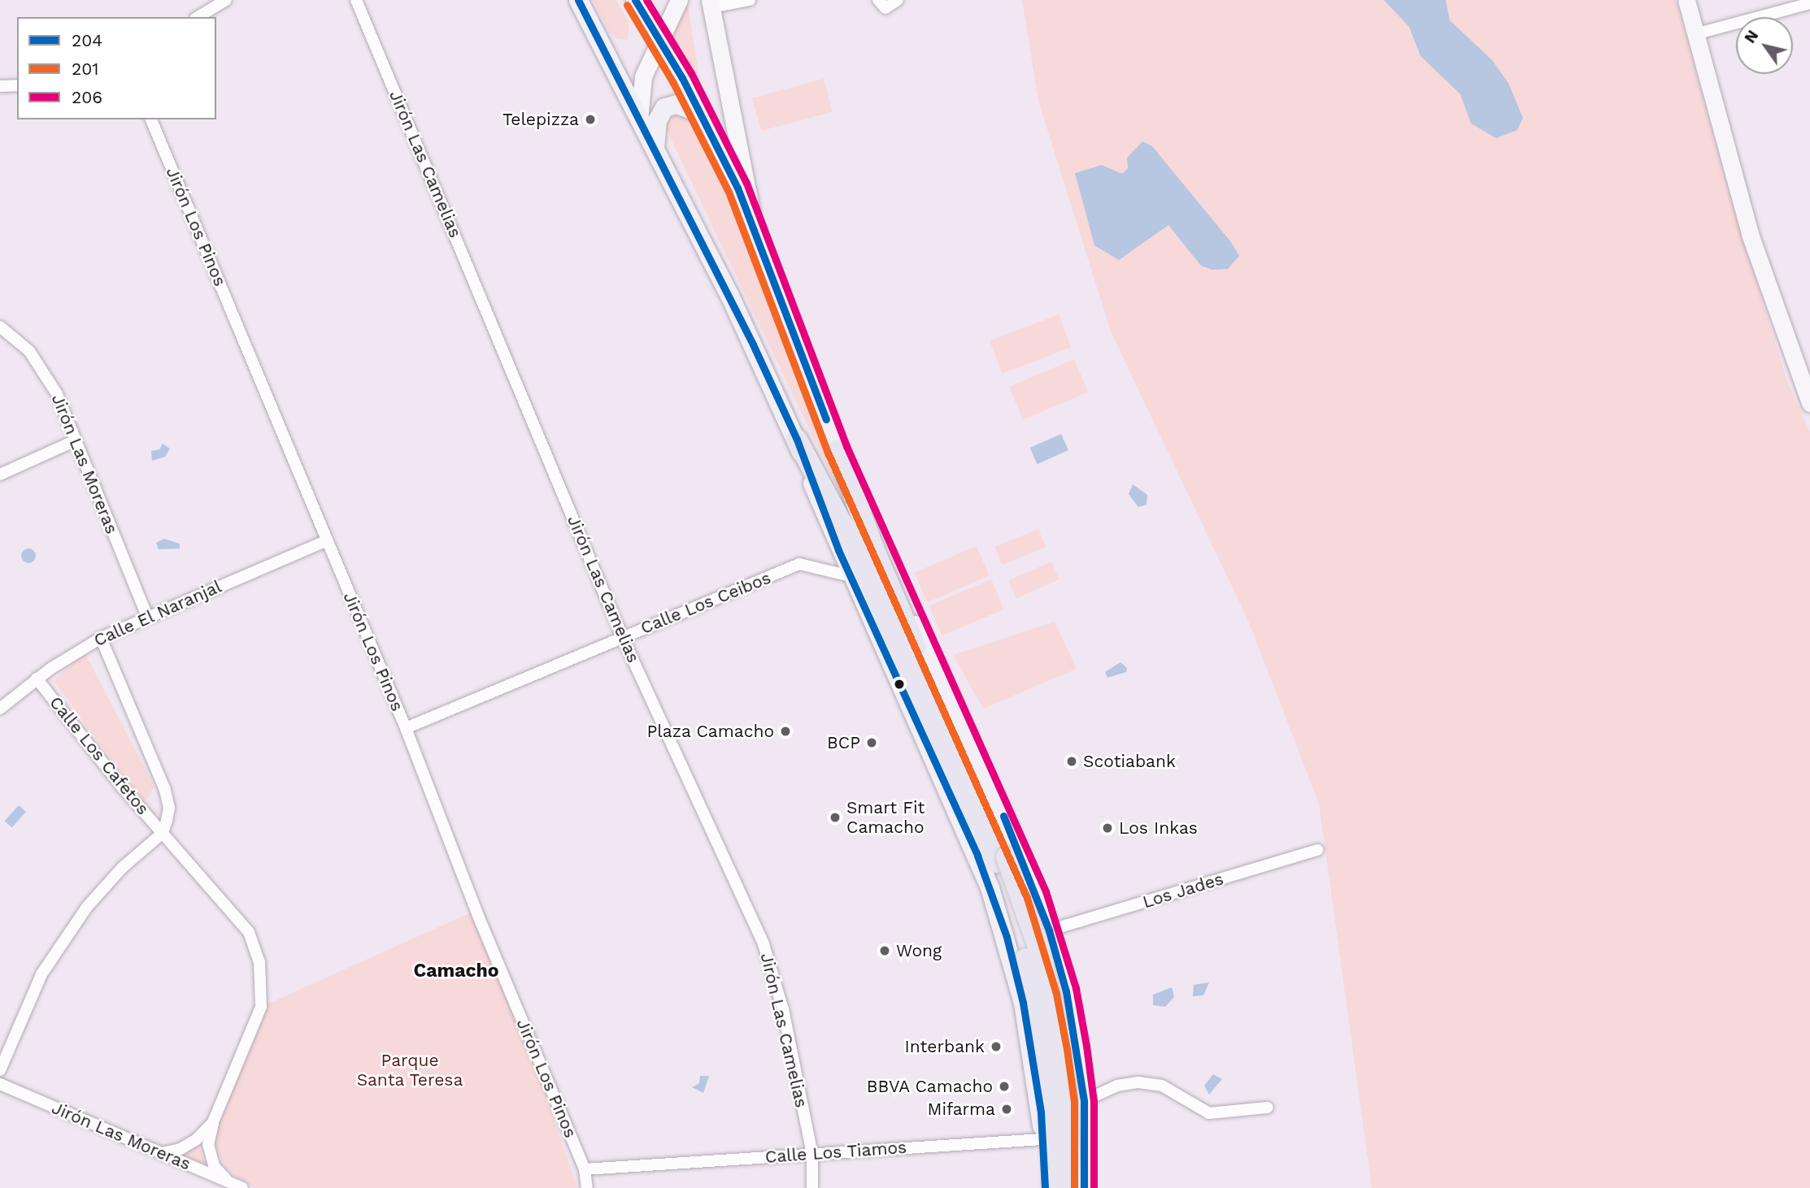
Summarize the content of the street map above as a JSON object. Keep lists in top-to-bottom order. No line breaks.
{"streets":{"street":["Jirón Las Camelias","Jirón Los Pinos","Jirón Las Moreras","Calle Los Ceibos","Calle El Naranjal","Calle Los Cafetos","Los Jades","Calle Los Tiamos"]},"crossings":[["Jirón Las Camelias","Calle Los Ceibos"],["Jirón Las Camelias","Calle Los Tiamos"],["Jirón Los Pinos","Calle Los Ceibos"],["Jirón Los Pinos","Calle El Naranjal"],["Jirón Los Pinos","Calle Los Tiamos"],["Jirón Las Moreras","Calle El Naranjal"],["Jirón Las Moreras","Calle Los Cafetos"],["Calle El Naranjal","Calle Los Cafetos"]],"districts":["Camacho"],"parks":["Parque Santa Teresa"],"places":["Telepizza","Plaza Camacho","BCP","Scotiabank","Smart Fit Camacho","Los Inkas","Wong","Interbank","BBVA Camacho","Mifarma"],"lines":["transit line 204","transit line 206","transit line 201"],"legend":["204","201","206"],"north":"top left"}
